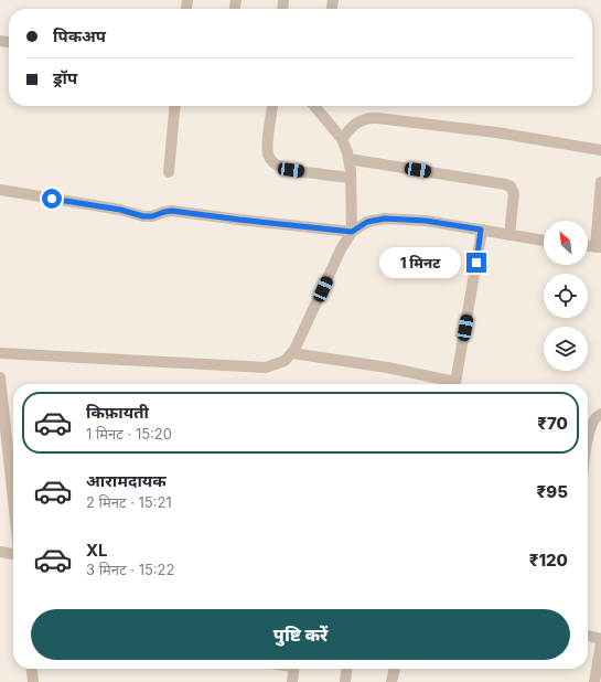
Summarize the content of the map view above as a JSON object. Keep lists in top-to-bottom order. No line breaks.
{"north":"top left","page":{"banner":["पिकअप","ड्रॉप"],"bubble":"1 मिनट","list":[{"name":"किफ़ायती","note":"1 मिनट · 15:20","value":"₹70"},{"name":"आरामदायक","note":"2 मिनट · 15:21","value":"₹95"},{"name":"XL","note":"3 मिनट · 15:22","value":"₹120"}],"buttons":"पुष्टि करें"}}
